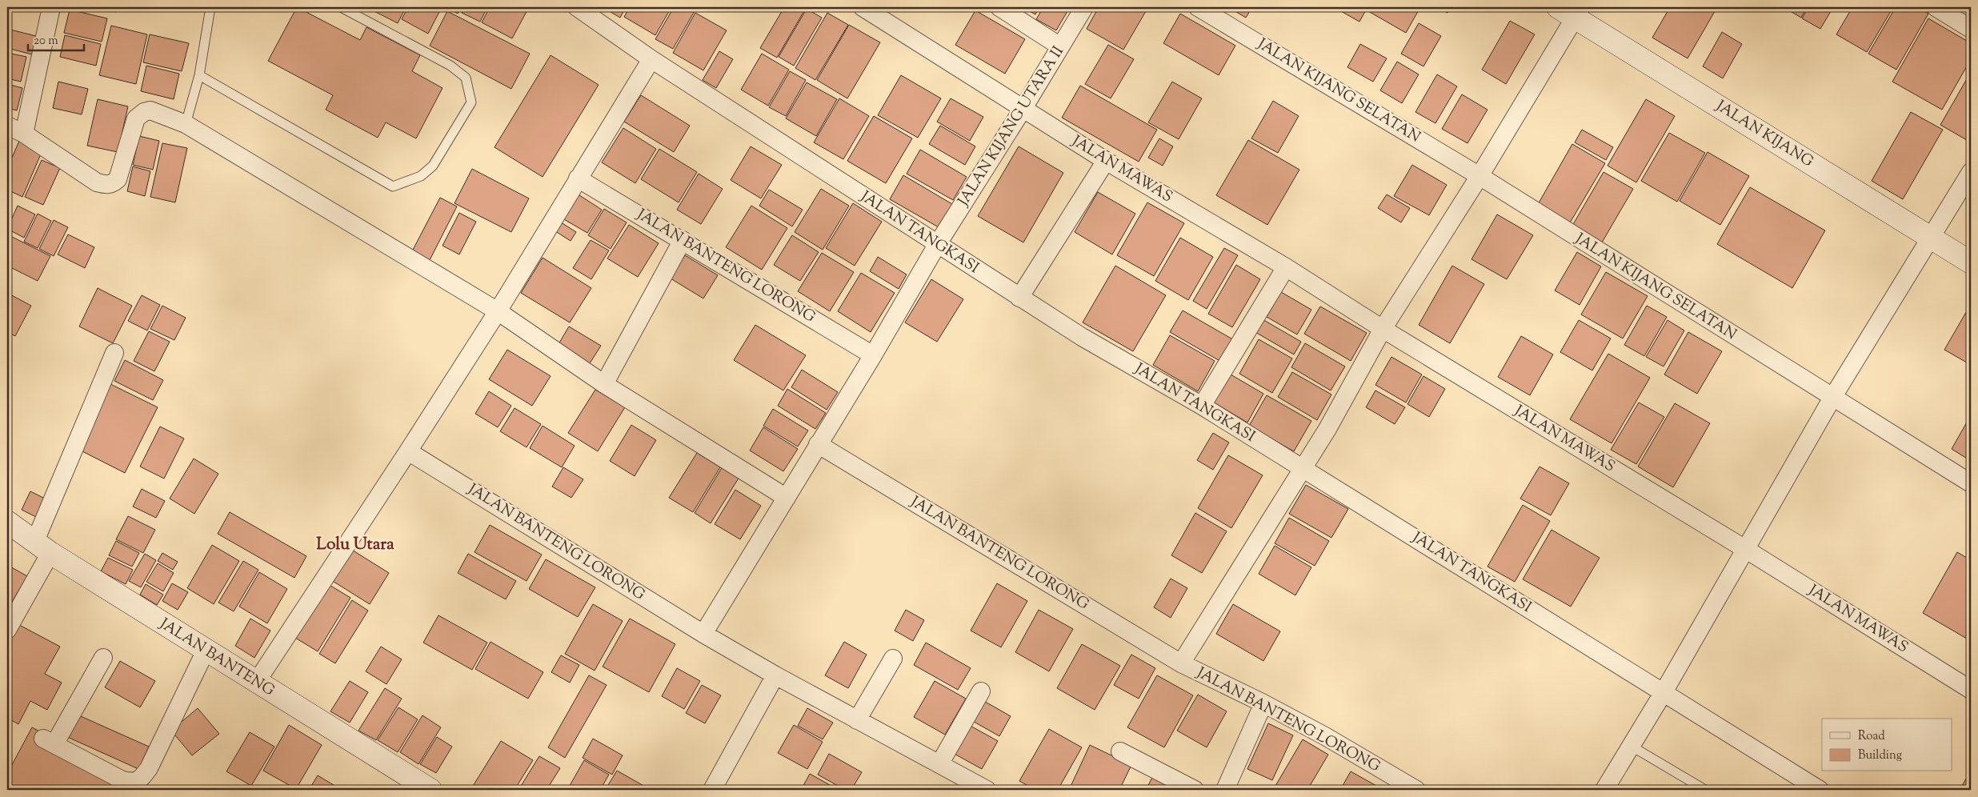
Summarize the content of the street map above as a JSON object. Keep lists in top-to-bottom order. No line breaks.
{"streets":{"street":["JALAN KIJANG SELATAN","JALAN KIJANG UTARA II","JALAN KIJANG","JALAN MAWAS","JALAN TANGKASI","JALAN BANTENG LORONG","JALAN BANTENG"]},"crossings":[["JALAN KIJANG UTARA II","JALAN MAWAS"],["JALAN KIJANG UTARA II","JALAN TANGKASI"],["JALAN TANGKASI","JALAN BANTENG LORONG"]],"districts":["Lolu Utara"],"legend":["Road","Building"],"scale_bar":"20 m"}
